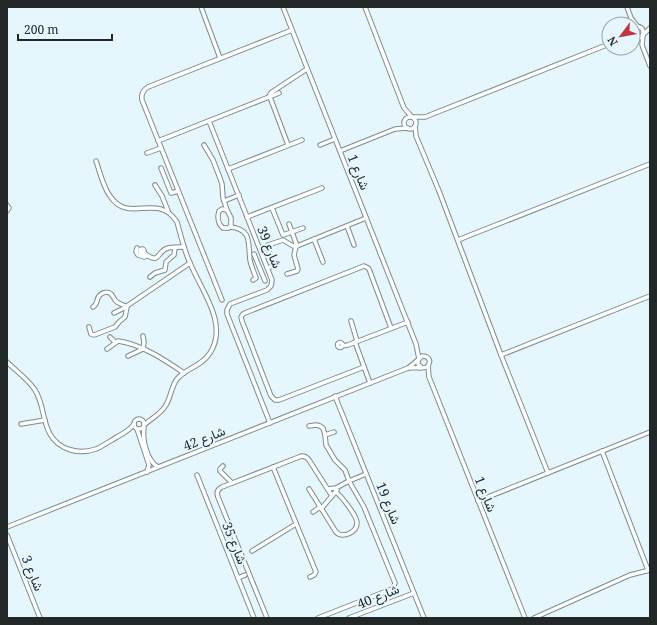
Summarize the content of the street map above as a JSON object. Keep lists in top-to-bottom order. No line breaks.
{"streets":{"street":["شارع 1","شارع 39","شارع 42","شارع 19","شارع 35","شارع 3","شارع 40"]},"crossings":[["شارع 1","شارع 42"],["شارع 39","شارع 42"],["شارع 42","شارع 19"],["شارع 19","شارع 40"]],"scale_bar":"200 m","north":"bottom left"}
